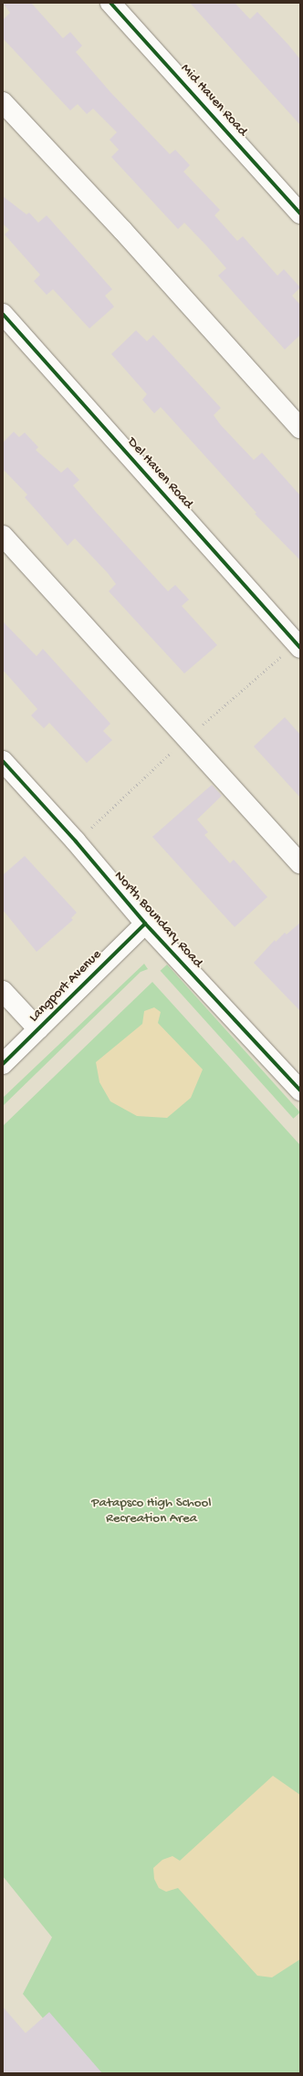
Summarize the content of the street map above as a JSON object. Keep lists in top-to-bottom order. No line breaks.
{"streets":{"street":["Mid Haven Road","Del Haven Road","North Boundary Road","Langport Avenue"]},"crossings":[["North Boundary Road","Langport Avenue"]],"parks":["Patapsco High School Recreation Area"]}
